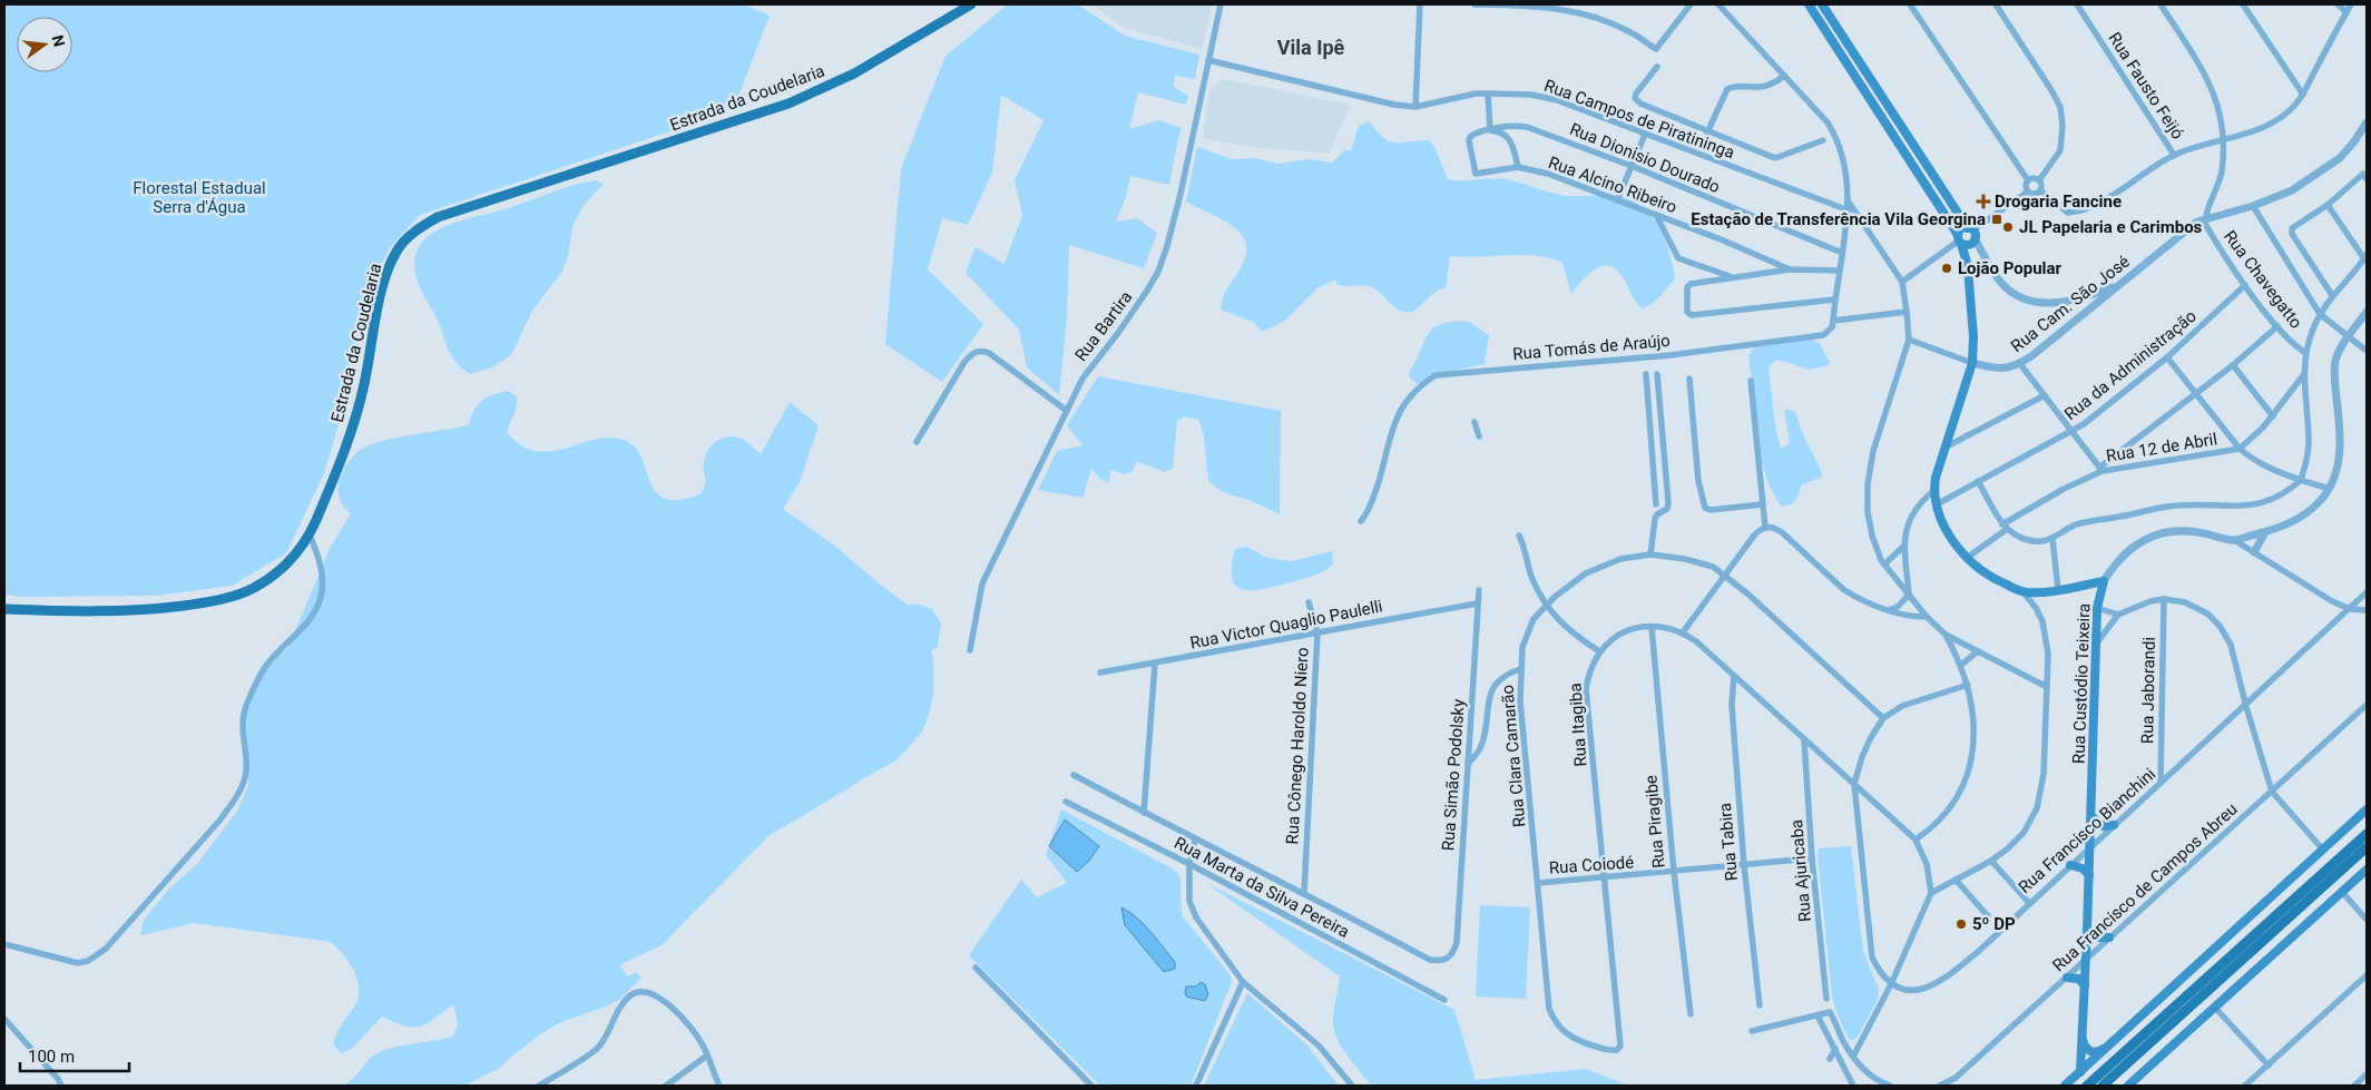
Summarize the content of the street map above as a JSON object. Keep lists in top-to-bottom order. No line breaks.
{"streets":{"main road":["Estrada da Coudelaria","Rua Custódio Teixeira"],"street":["Rua Fausto Feijó","Rua Campos de Piratininga","Rua Dionisio Dourado","Rua Alcino Ribeiro","Rua Chavegatto","Rua Cam. São José","Rua Bartira","Rua Tomás de Araújo","Rua da Administração","Rua 12 de Abril","Rua Victor Quaglio Paulelli","Rua Jaborandi","Rua Itagiba","Rua Cônego Haroldo Niero","Rua Clara Camarão","Rua Simão Podolsky","Rua Piragibe","Rua Francisco Bianchini","Rua Tabira","Rua Coiodé","Rua Ajuricaba","Rua Marta da Silva Pereira","Rua Francisco de Campos Abreu"]},"crossings":[["Rua Dionisio Dourado","Rua Alcino Ribeiro"],["Rua Chavegatto","Rua Cam. São José"],["Rua Chavegatto","Rua da Administração"],["Rua Victor Quaglio Paulelli","Rua Cônego Haroldo Niero"],["Rua Victor Quaglio Paulelli","Rua Simão Podolsky"],["Rua Custódio Teixeira","Rua Francisco Bianchini"],["Rua Custódio Teixeira","Rua Francisco de Campos Abreu"],["Rua Jaborandi","Rua Francisco Bianchini"],["Rua Itagiba","Rua Clara Camarão"],["Rua Itagiba","Rua Piragibe"],["Rua Itagiba","Rua Tabira"],["Rua Itagiba","Rua Coiodé"],["Rua Itagiba","Rua Ajuricaba"],["Rua Cônego Haroldo Niero","Rua Marta da Silva Pereira"],["Rua Clara Camarão","Rua Coiodé"],["Rua Simão Podolsky","Rua Marta da Silva Pereira"],["Rua Piragibe","Rua Coiodé"],["Rua Tabira","Rua Coiodé"],["Rua Coiodé","Rua Ajuricaba"]],"districts":["Vila Ipê"],"parks":["Florestal Estadual Serra d'Água"],"places":{"health":["Drogaria Fancine"],"transit":["Estação de Transferência Vila Georgina"],"other":["JL Papelaria e Carimbos","Lojão Popular","5º DP"]},"scale_bar":"100 m","north":"right"}
